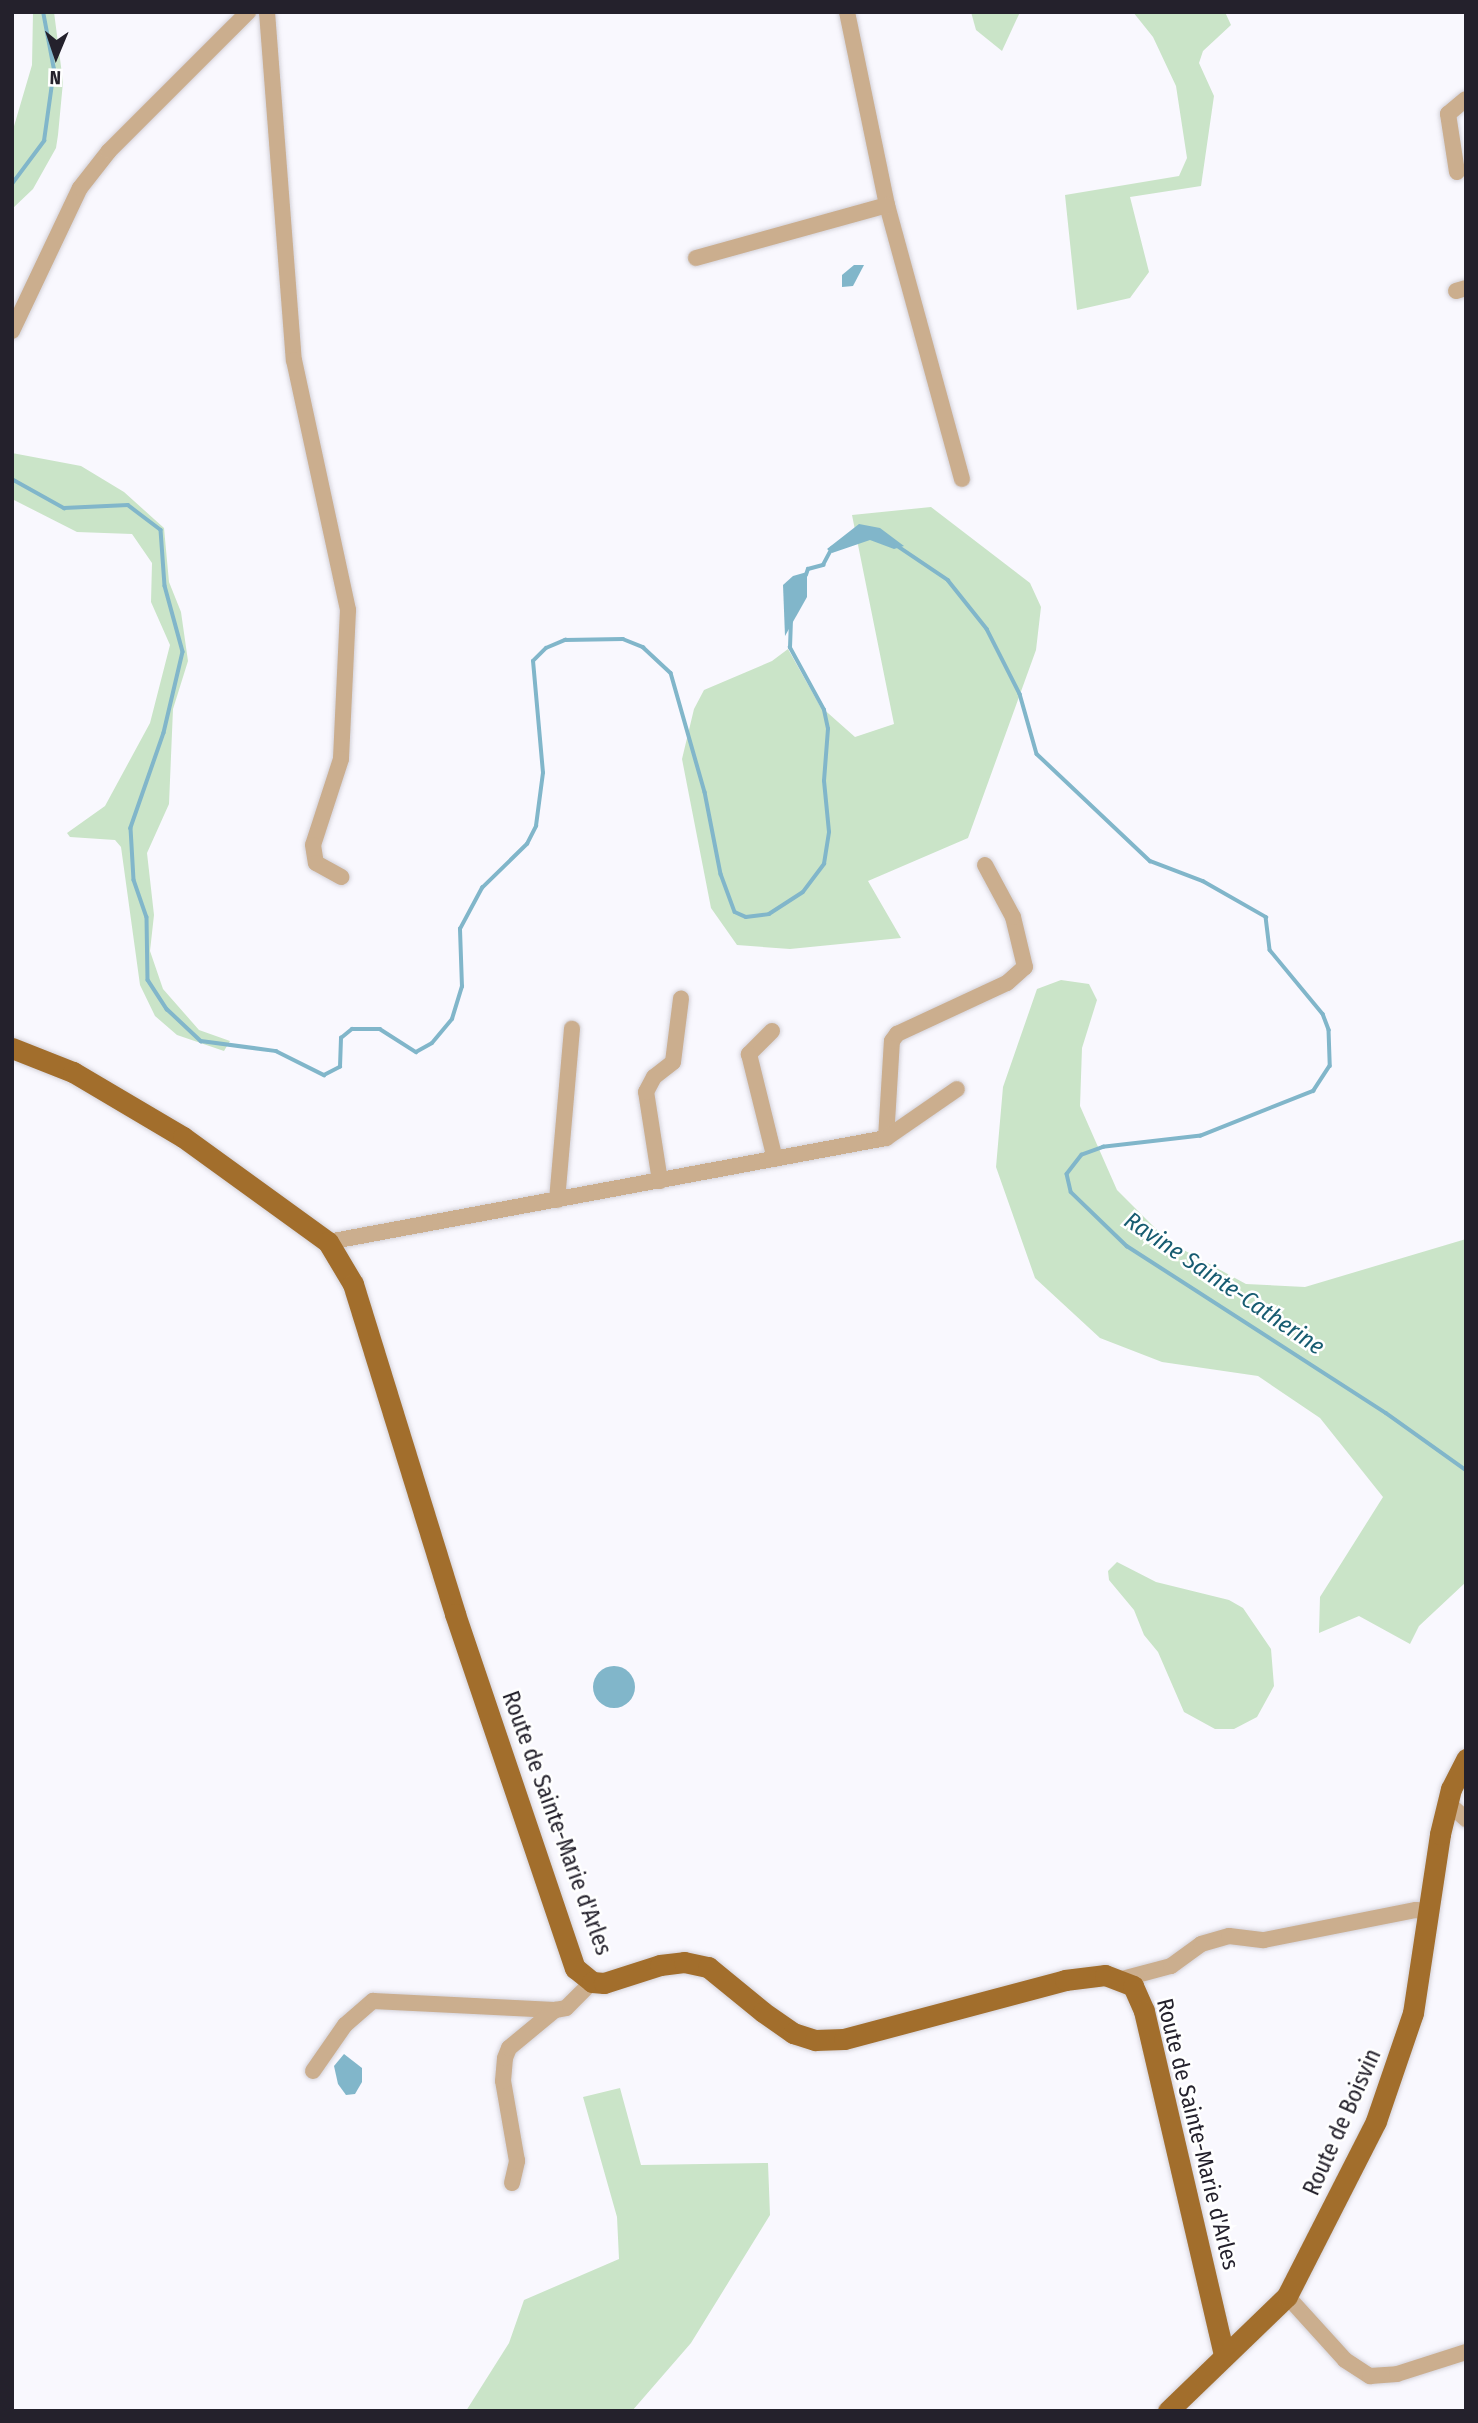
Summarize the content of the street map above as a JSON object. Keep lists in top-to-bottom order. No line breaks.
{"streets":{"main road":["Route de Sainte-Marie d'Arles","Route de Boisvin"]},"crossings":[["Route de Sainte-Marie d'Arles","Route de Boisvin"]],"water":["Ravine Sainte-Catherine"],"north":"bottom"}
